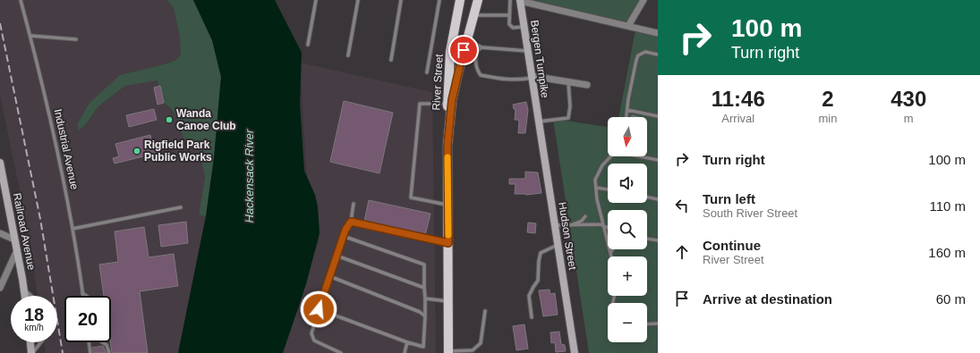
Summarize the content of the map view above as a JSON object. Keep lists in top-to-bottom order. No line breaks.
{"streets":{"main road":["Bergen Turnpike","River Street","Railroad Avenue","Hudson Street"],"lane":["Industrial Avenue"]},"crossings":[["Bergen Turnpike","Hudson Street"]],"water":["Hackensack River"],"places":["Wanda Canoe Club","Rigfield Park Public Works"],"north":"bottom","page":{"turn":["100 m","Turn right"],"eta":["11:46","Arrival","2","min","430","m"],"map_buttons":["+","−"],"list":[{"name":"Turn right","value":"100 m"},{"name":"Turn left","note":"South River Street","value":"110 m"},{"name":"Continue","note":"River Street","value":"160 m"},{"name":"Arrive at destination","value":"60 m"}],"speed":"18 km/h","limit":"20"}}
